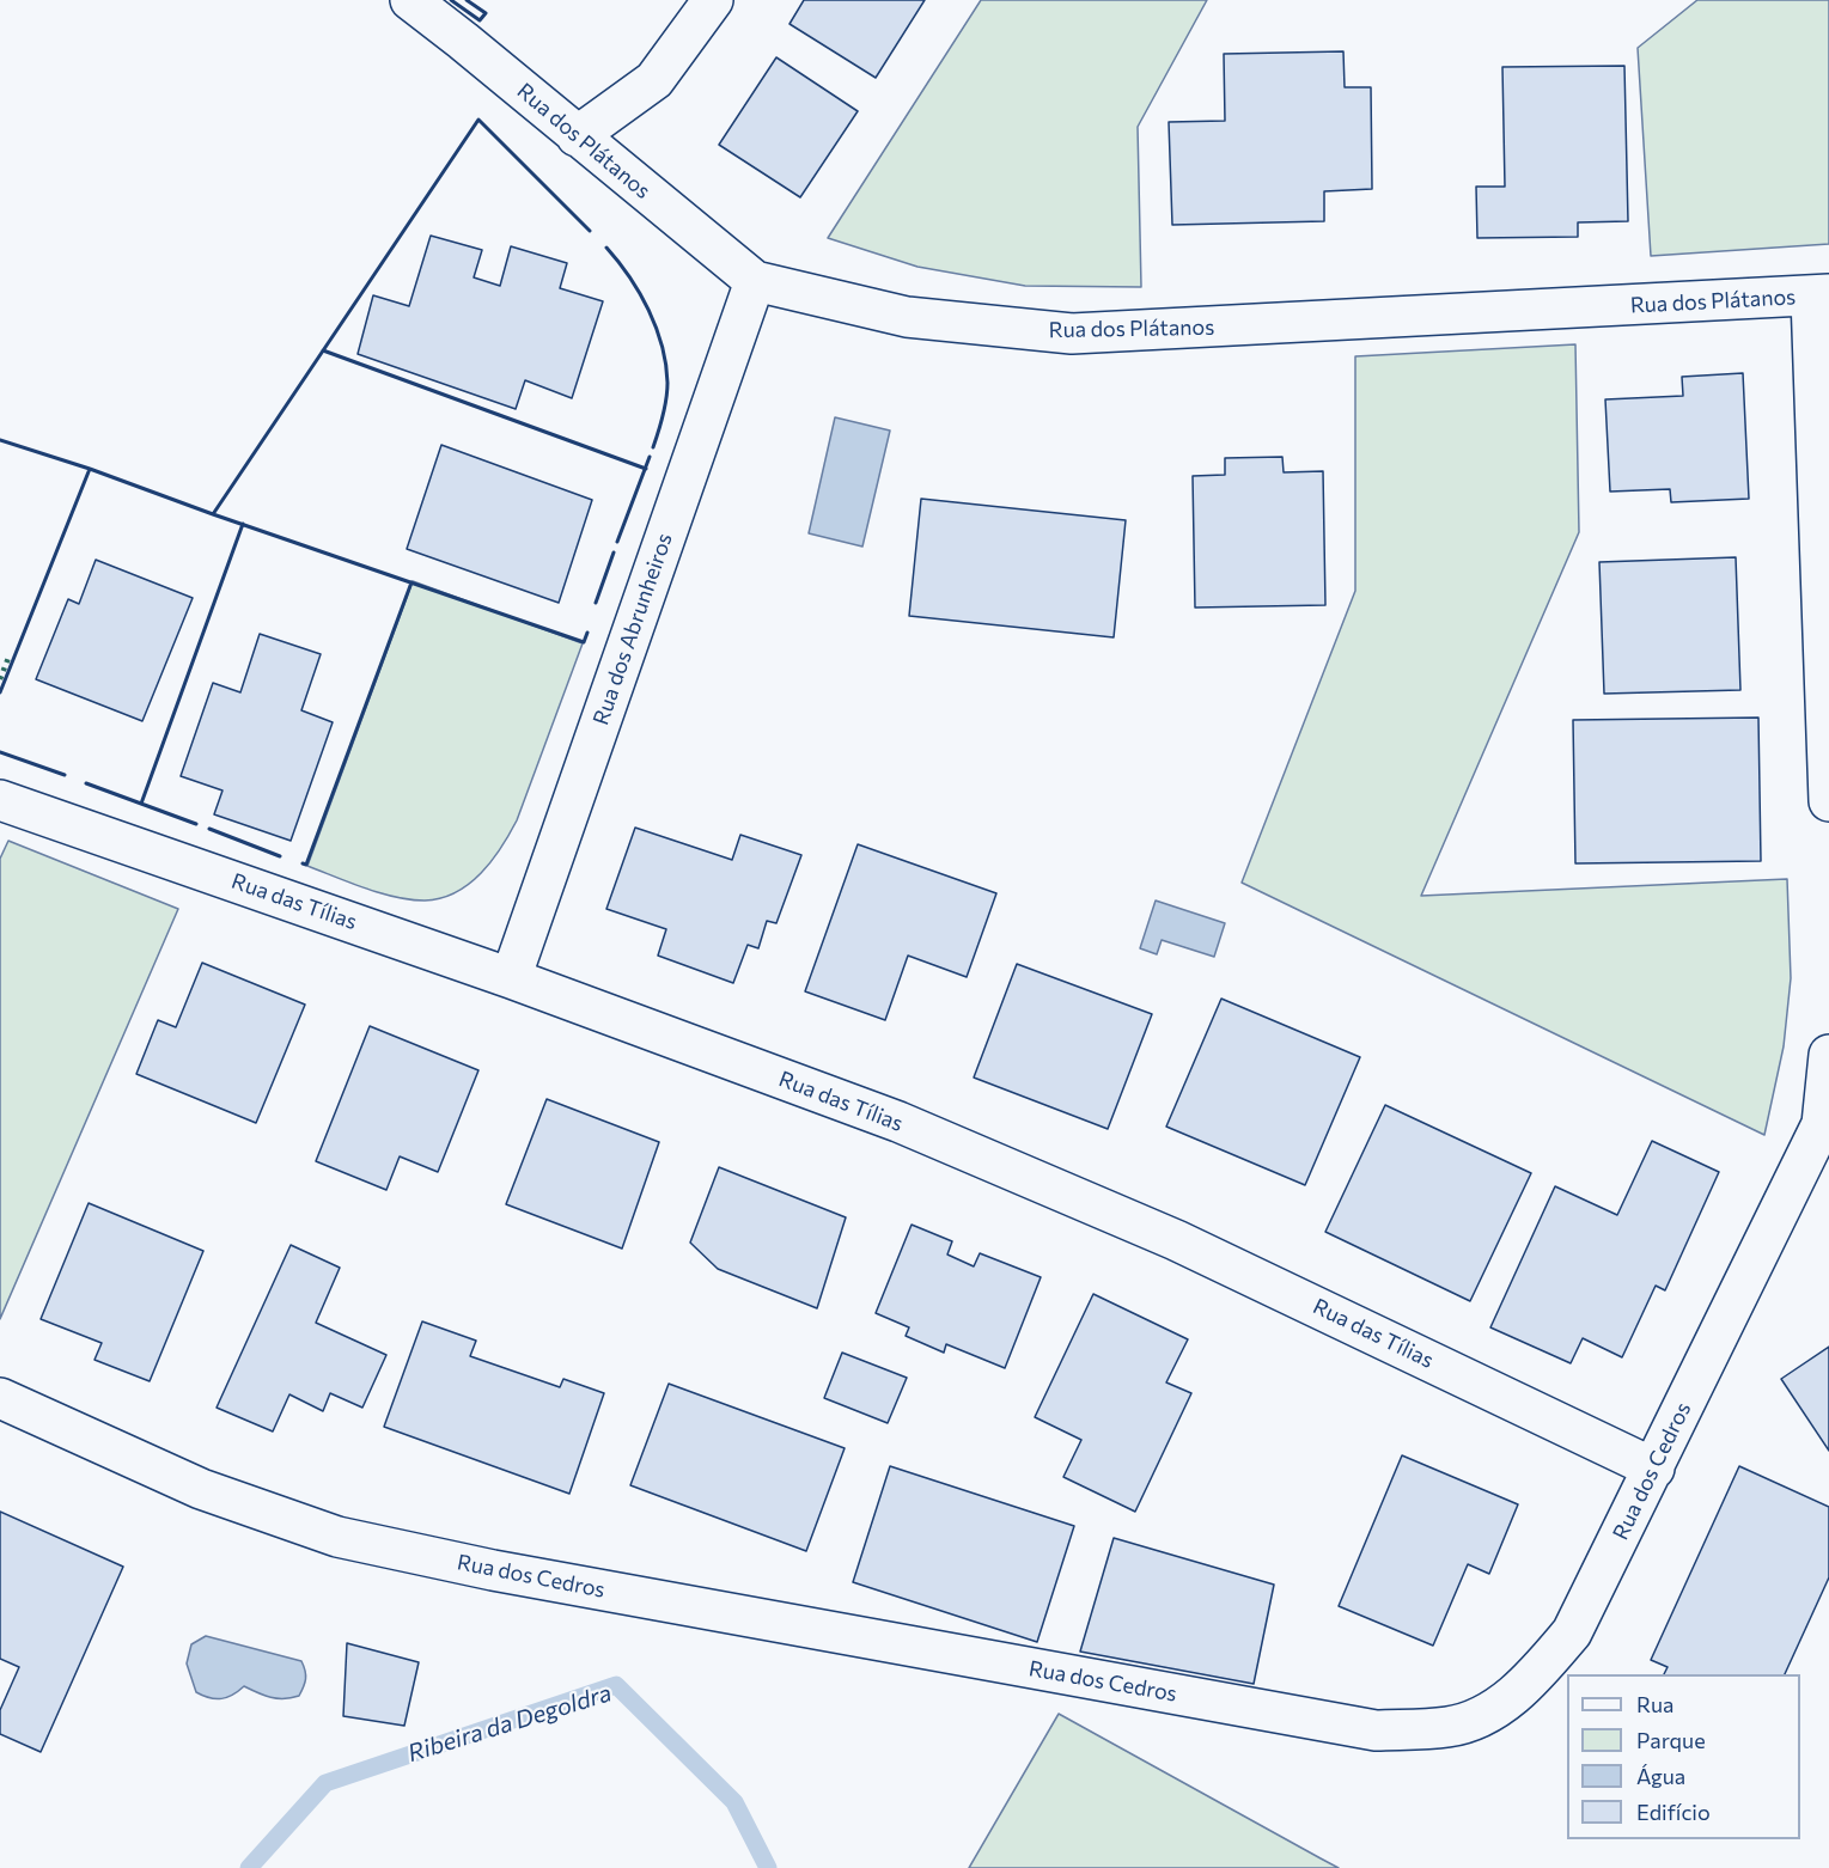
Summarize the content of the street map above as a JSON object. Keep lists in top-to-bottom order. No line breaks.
{"streets":{"street":["Rua dos Plátanos","Rua dos Abrunheiros","Rua das Tílias","Rua dos Cedros"]},"crossings":[["Rua dos Plátanos","Rua dos Abrunheiros"],["Rua dos Abrunheiros","Rua das Tílias"],["Rua das Tílias","Rua dos Cedros"]],"water":["Ribeira da Degoldra"],"legend":["Rua","Parque","Água","Edifício"]}
